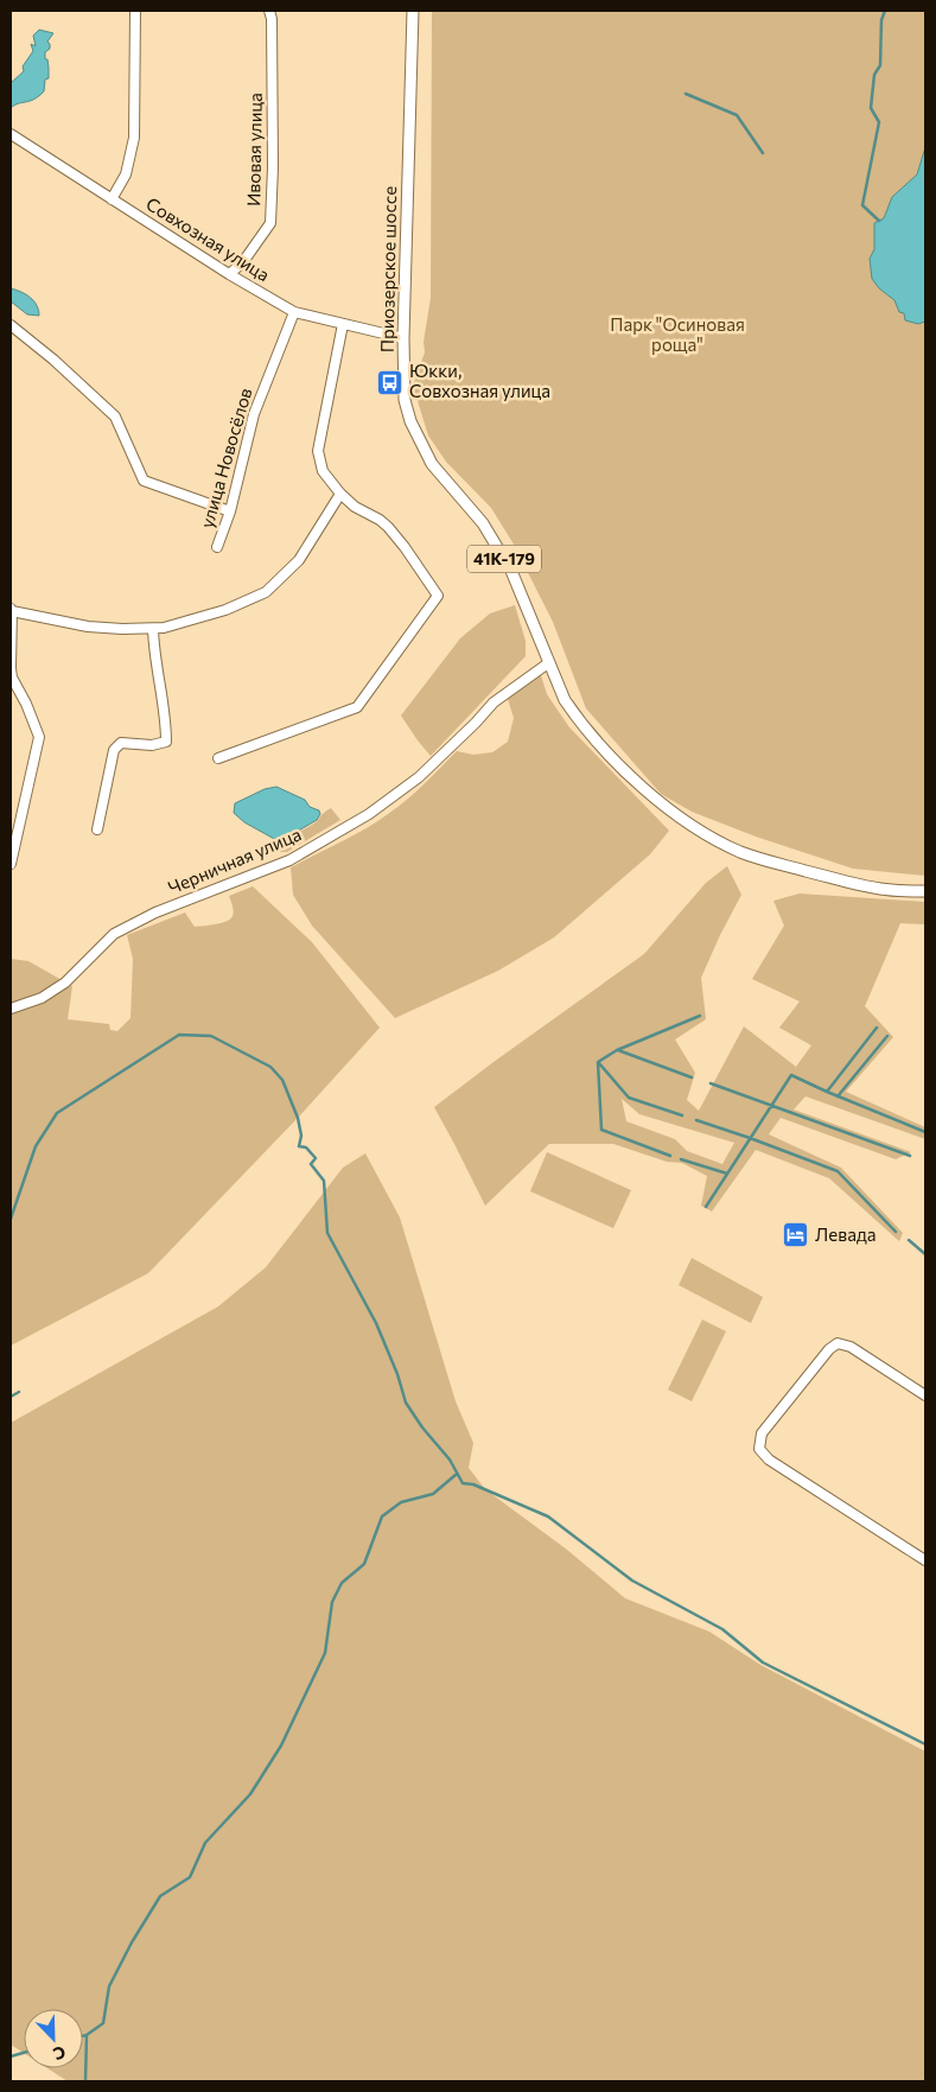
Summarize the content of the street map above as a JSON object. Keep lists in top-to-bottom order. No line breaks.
{"streets":{"main road":["Приозерское шоссе","41К-179"],"street":["Ивовая улица","Совхозная улица","улица Новосёлов","Черничная улица"]},"crossings":[["Ивовая улица","Совхозная улица"],["Совхозная улица","Приозерское шоссе"],["Совхозная улица","улица Новосёлов"],["Приозерское шоссе","Черничная улица"]],"parks":["Парк \"Осиновая роща\""],"places":{"bus stop":["Юкки, Совхозная улица"],"hotel":["Левада"]},"north":"bottom right"}
